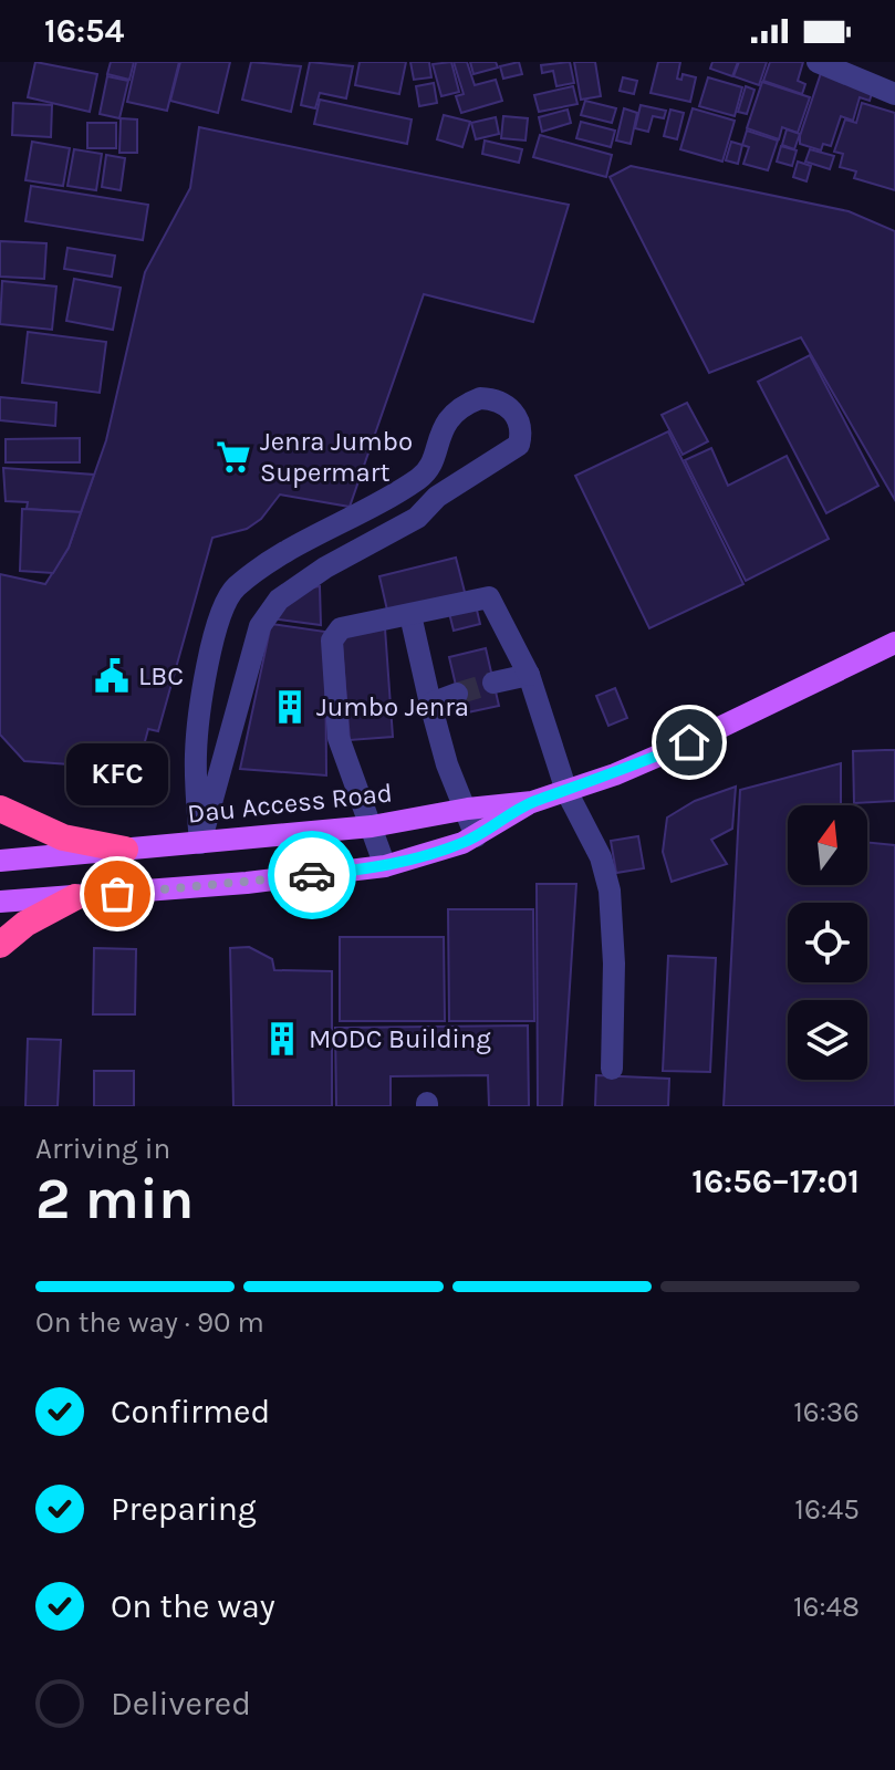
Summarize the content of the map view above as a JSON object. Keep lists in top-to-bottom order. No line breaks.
{"streets":{"main road":["Dau Access Road"]},"places":{"supermarket":["Jenra Jumbo Supermart"],"public building":["LBC"],"building":["Jumbo Jenra","MODC Building"],"other":["KFC"]},"north":"top","page":{"status":"16:54","bubble":"KFC","heading":["2 min","Arriving in","16:56–17:01"],"bar":"On the way · 90 m","list":[["Confirmed","16:36"],["Preparing","16:45"],["On the way","16:48"],"Delivered"]}}
